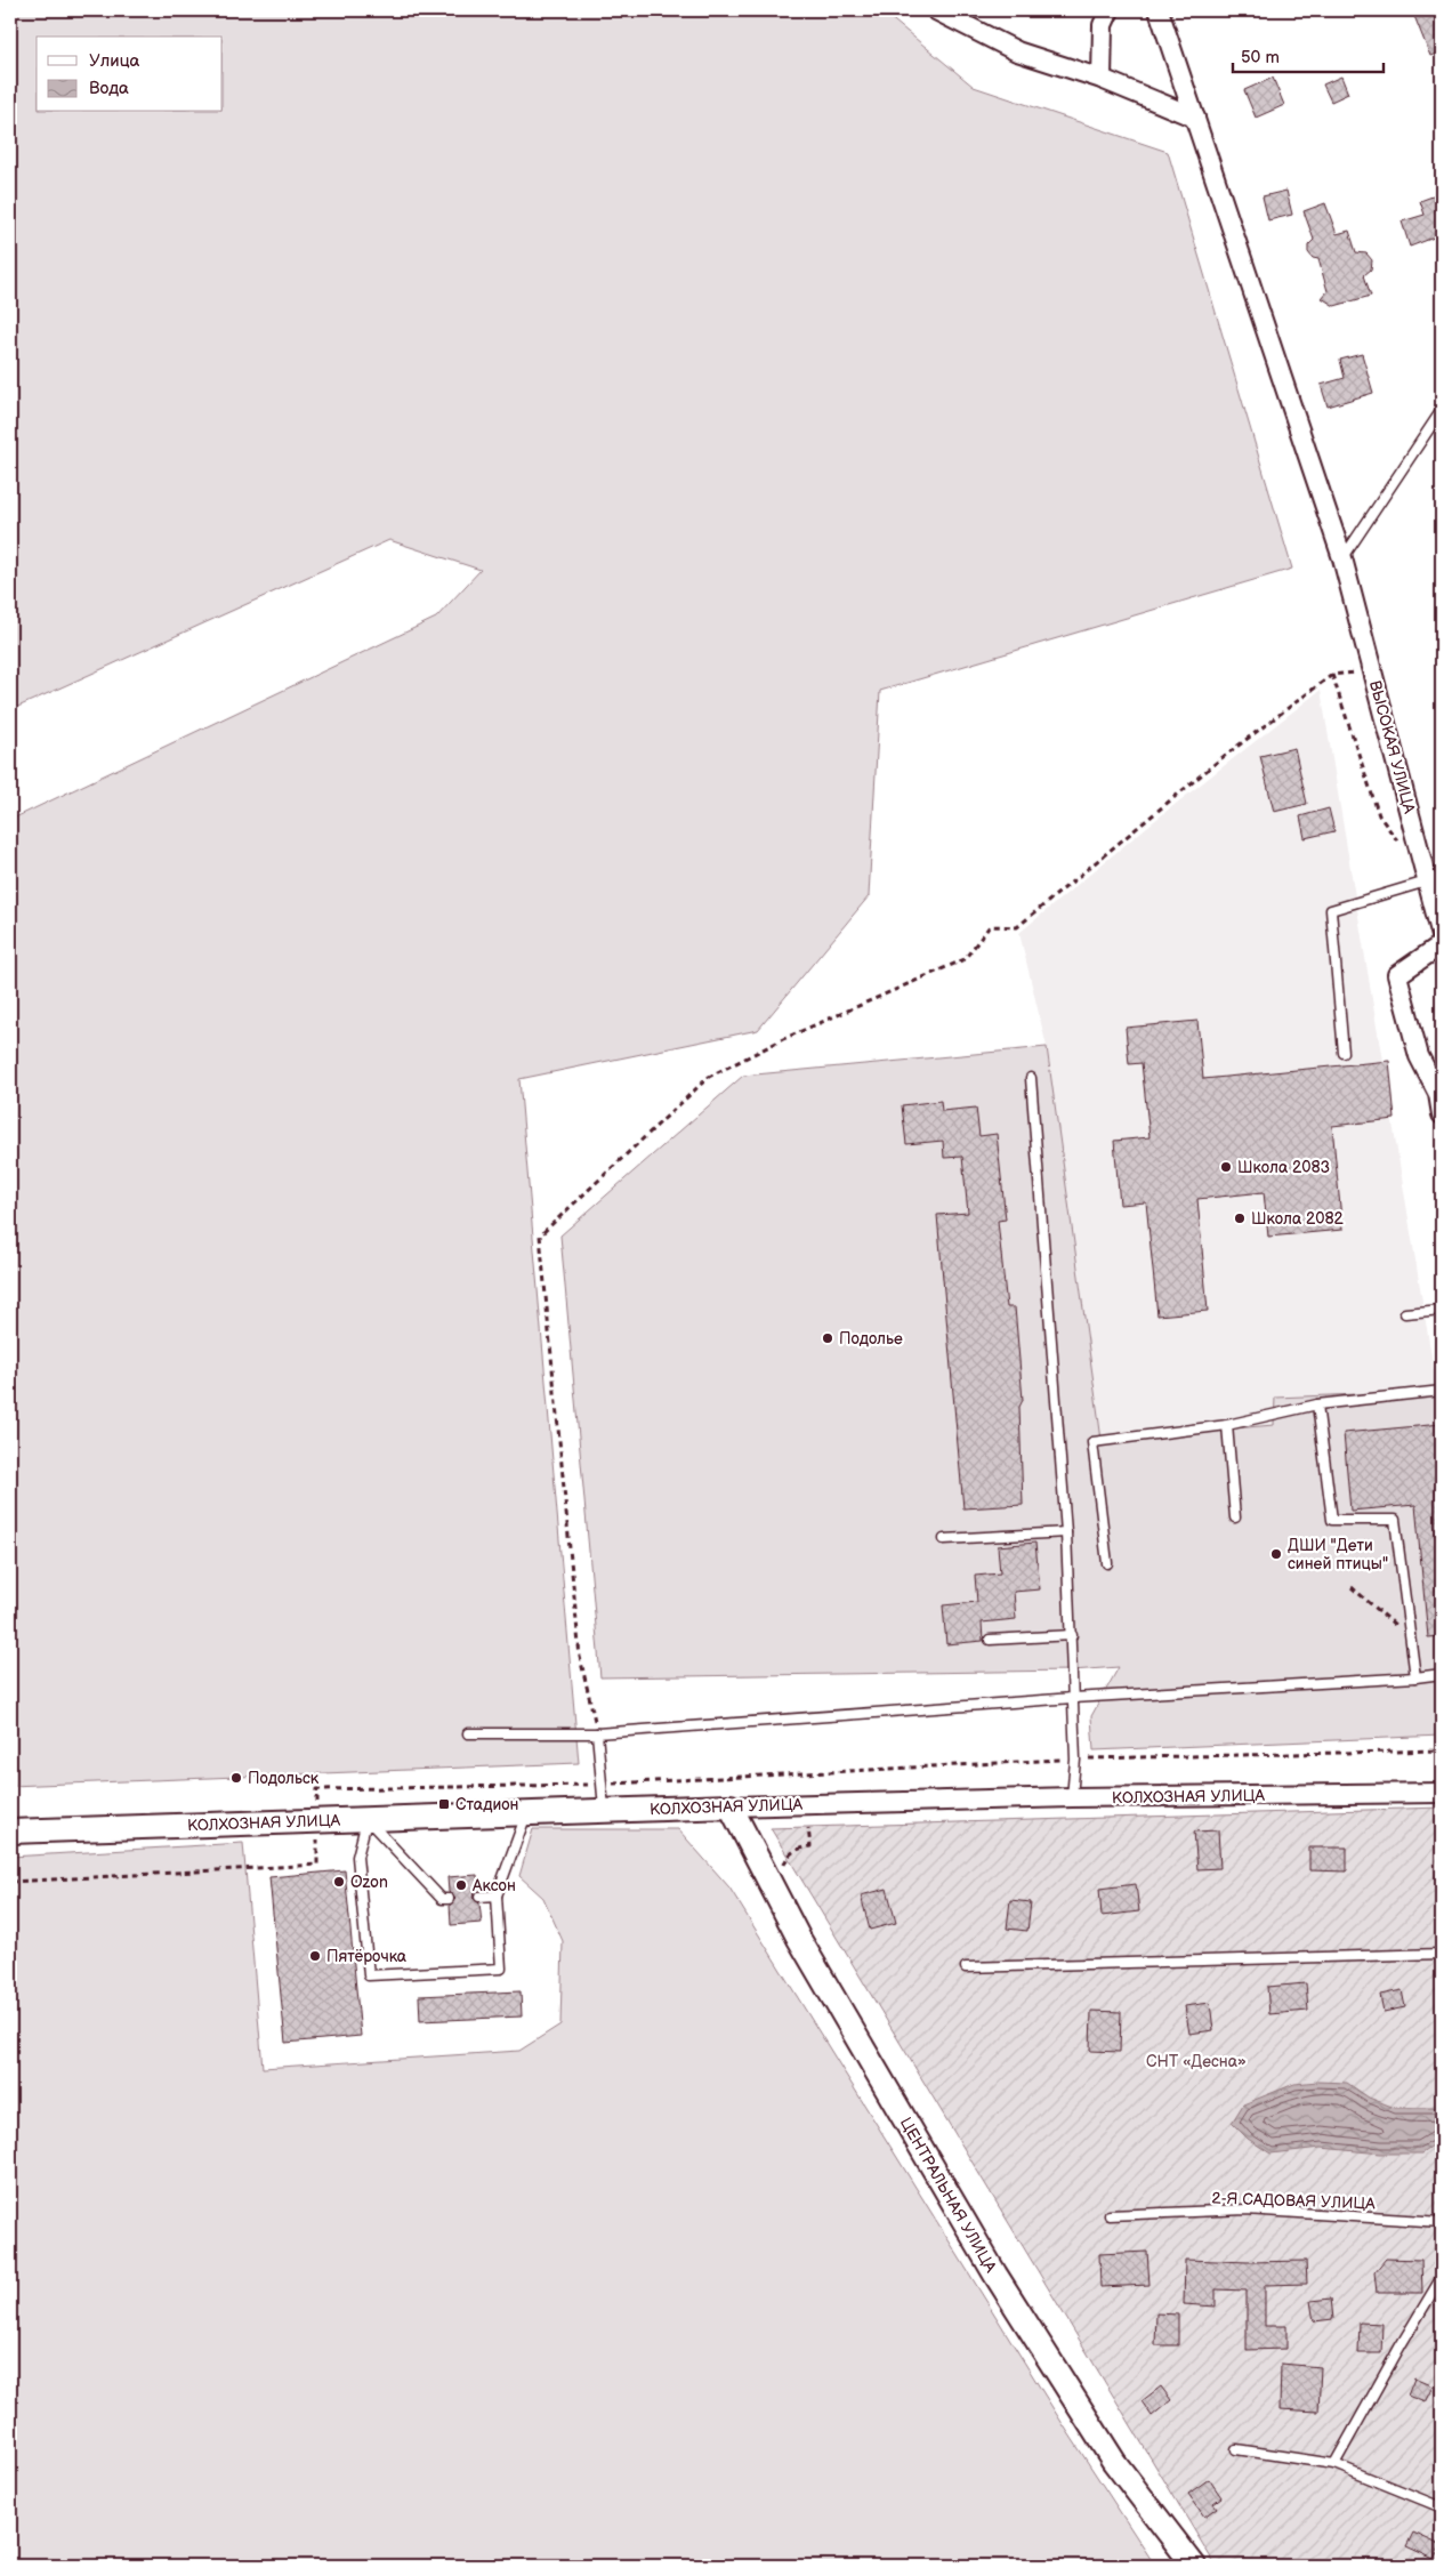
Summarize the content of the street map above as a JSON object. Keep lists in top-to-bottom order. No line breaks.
{"streets":{"street":["ВЫСОКАЯ УЛИЦА","КОЛХОЗНАЯ УЛИЦА","ЦЕНТРАЛЬНАЯ УЛИЦА"],"lane":["2-Я САДОВАЯ УЛИЦА"]},"crossings":[["КОЛХОЗНАЯ УЛИЦА","ЦЕНТРАЛЬНАЯ УЛИЦА"]],"parks":["СНТ «Десна»"],"places":{"other":["Школа 2083","Школа 2082","Подолье","ДШИ \"Дети синей птицы\"","Подольск","Ozon","Аксон","Пятёрочка"],"transit":["Стадион"]},"legend":["Улица","Вода"],"scale_bar":"50 m"}
